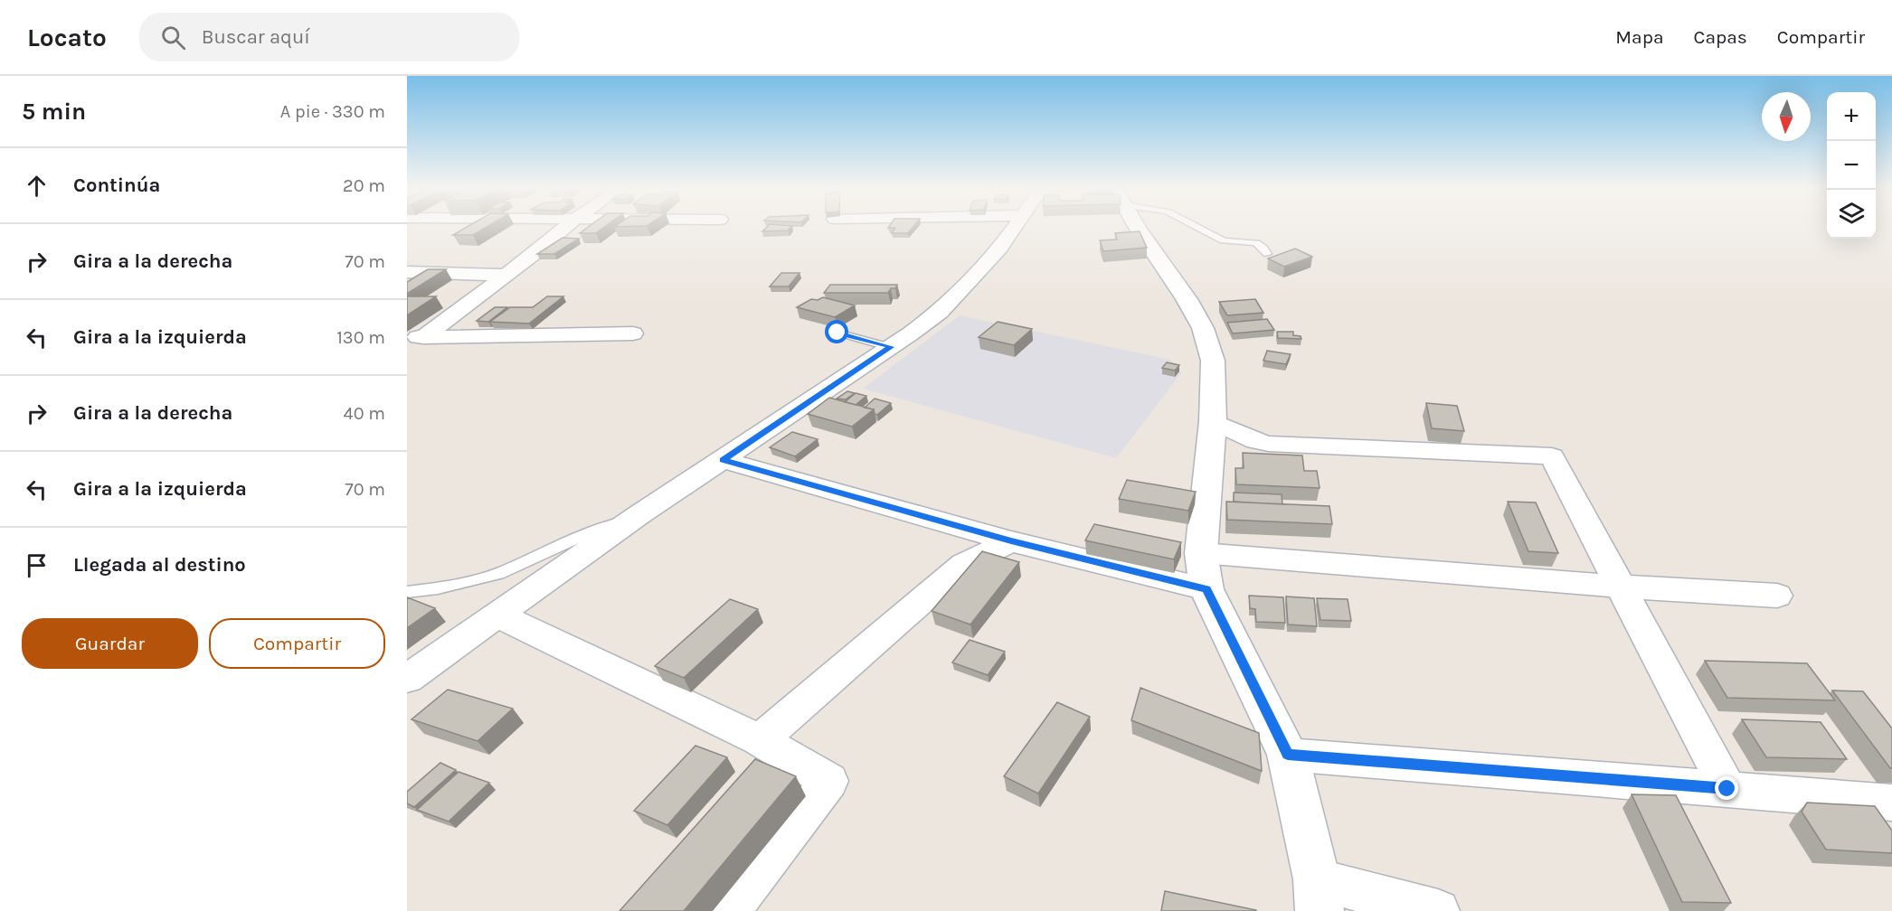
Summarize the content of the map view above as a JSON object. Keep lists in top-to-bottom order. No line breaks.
{"north":"bottom","page":{"header":"Locato","search":"Buscar aquí","nav":["Mapa","Capas","Compartir"],"heading":["5 min","A pie · 330 m"],"map_buttons":["+","−"],"list":[["Continúa","20 m"],["Gira a la derecha","70 m"],["Gira a la izquierda","130 m"],["Gira a la derecha","40 m"],["Gira a la izquierda","70 m"],"Llegada al destino"],"buttons":["Guardar","Compartir"]}}
